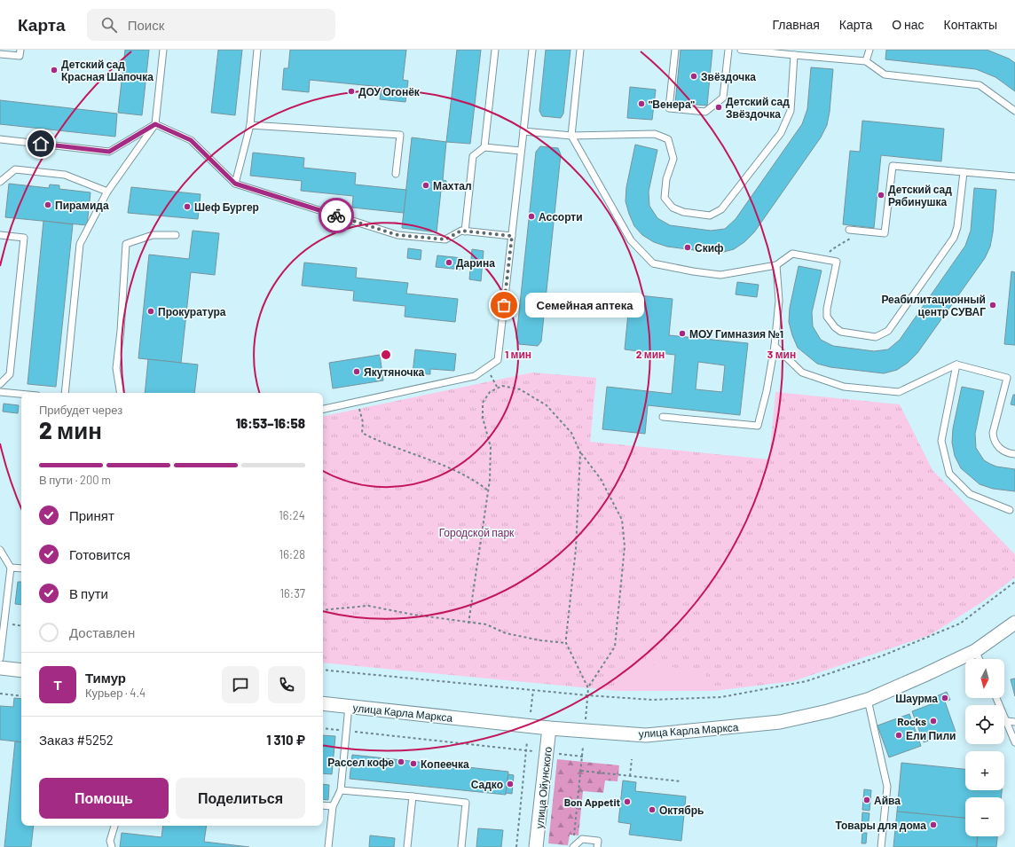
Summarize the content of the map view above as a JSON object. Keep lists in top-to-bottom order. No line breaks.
{"streets":{"street":["улица Карла Маркса","улица Ойунского"]},"crossings":[["улица Карла Маркса","улица Ойунского"]],"parks":["Городской парк"],"places":["Детский сад Красная Шапочка","Звёздочка","ДОУ Огонёк","\"Венера\"","Детский сад Звёздочка","Махтал","Детский сад Рябинушка","Пирамида","Шеф Бургер","Ассорти","Скиф","Дарина","Семейная аптека","Реабилитационный центр СУВАГ","Прокуратура","МОУ Гимназия №1","Якутяночка","Шаурма","Rocks","Ели Пили","Рассел кофе","Копеечка","Садко","Айва","Bon Appetit","Октябрь","Товары для дома"],"north":"bottom","page":{"header":"Карта","search":"Поиск","nav":["Главная","Карта","О нас","Контакты"],"bubble":"Семейная аптека","heading":["2 мин","Прибудет через","16:53–16:58"],"panel":["Тимур","Курьер · 4.4","Заказ #5252","1 310 ₽"],"bar":"В пути · 200 m","list":[["Принят","16:24"],["Готовится","16:28"],["В пути","16:37"],"Доставлен"],"map_buttons":["+","−"],"round":"Т","buttons":["Помощь","Поделиться"]},"rings":["1 мин","2 мин","3 мин"]}
